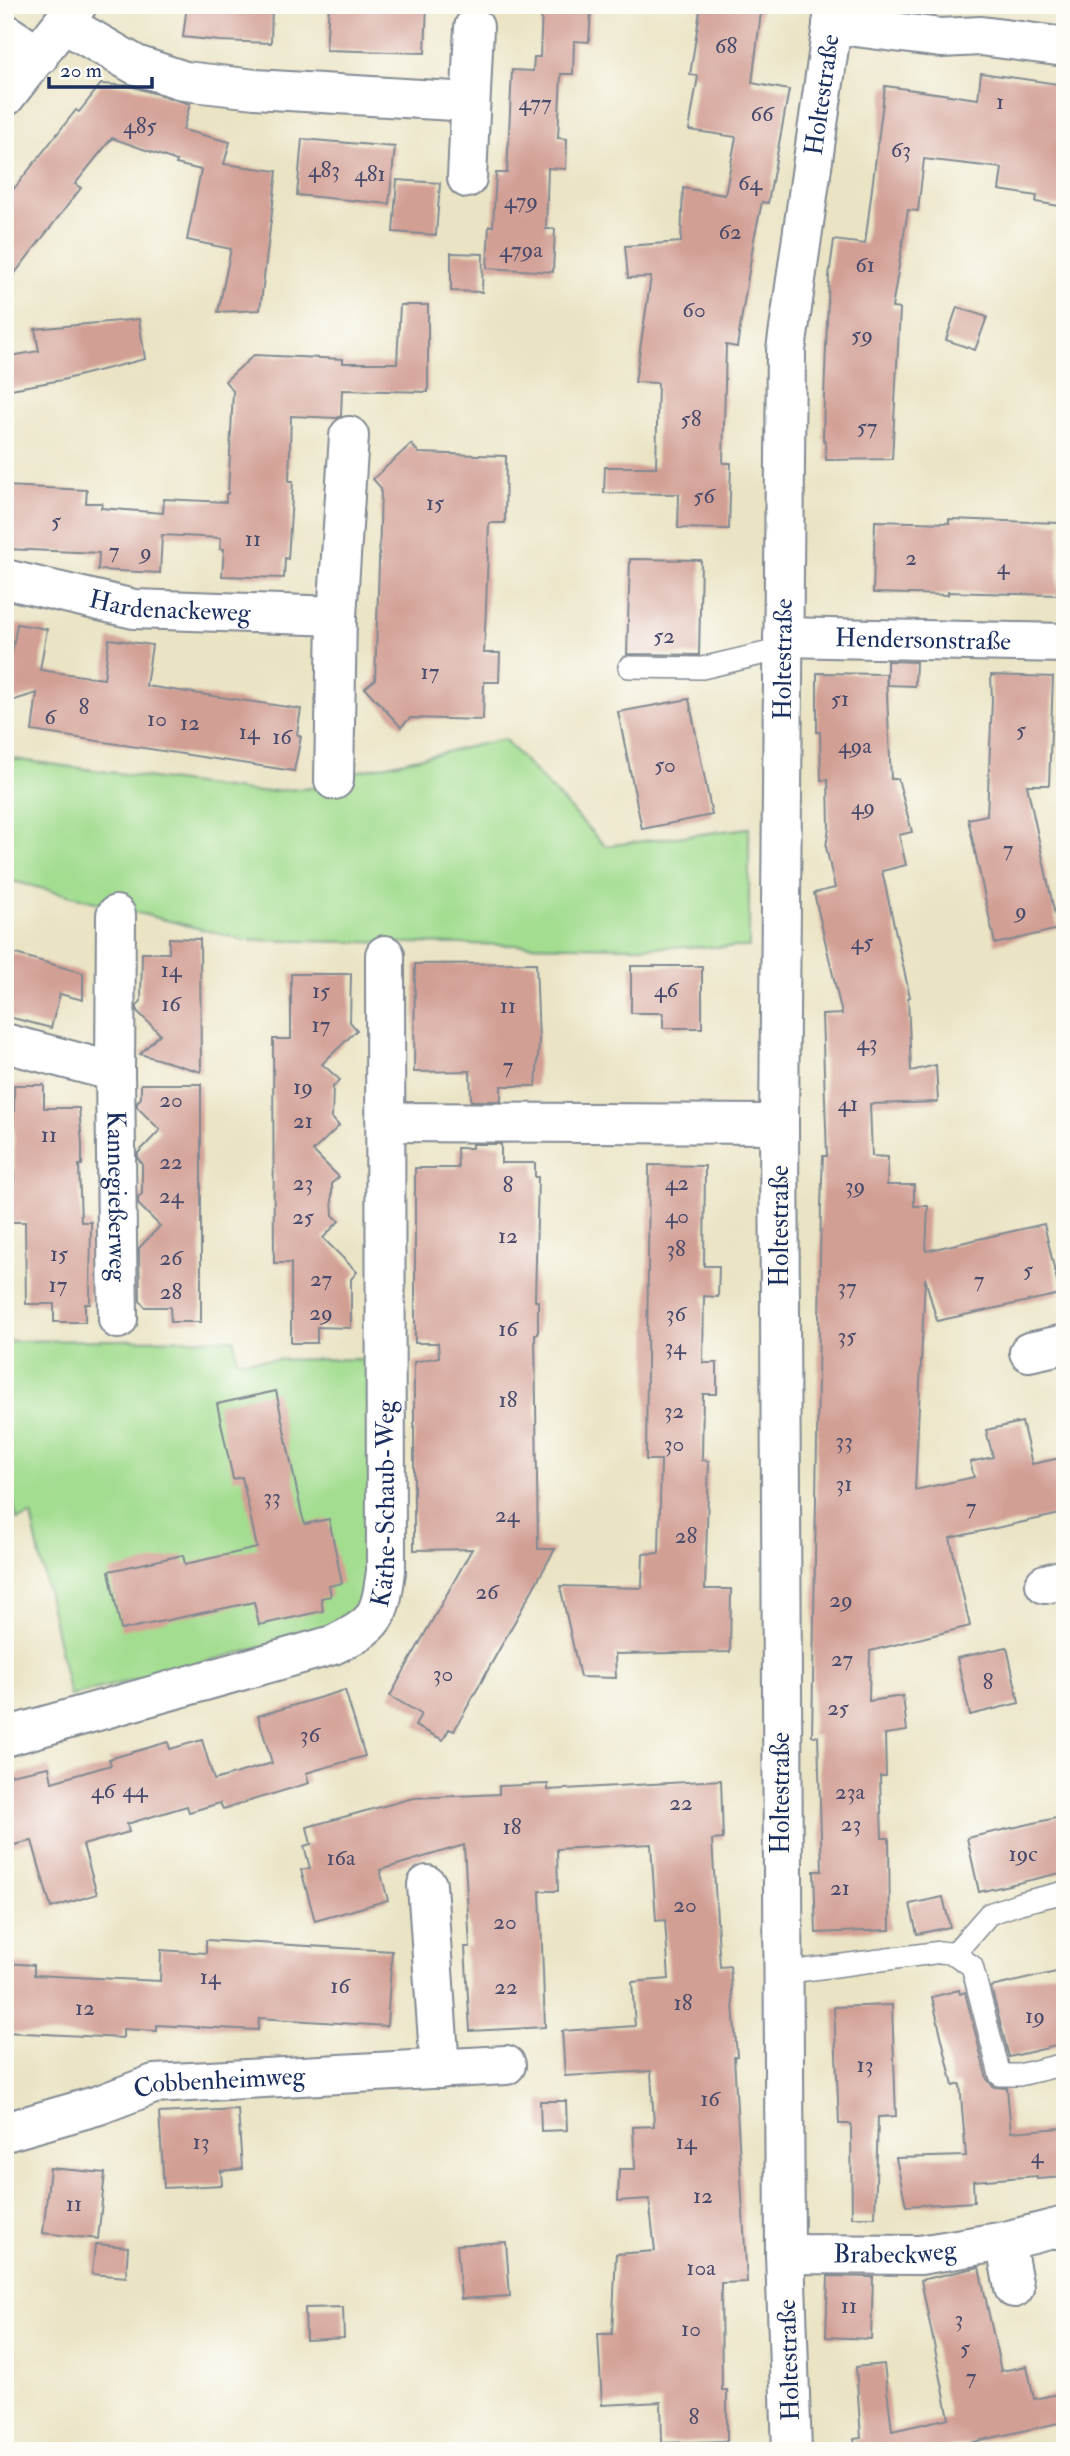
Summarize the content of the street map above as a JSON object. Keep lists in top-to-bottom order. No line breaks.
{"streets":{"street":["Holtestraße","Hardenackeweg","Hendersonstraße","Kannegießerweg","Käthe-Schaub-Weg","Cobbenheimweg","Brabeckweg"]},"crossings":[["Holtestraße","Hendersonstraße"],["Holtestraße","Brabeckweg"]],"house_numbers":["68","1","477","66","485","63","483","481","64","479","62","479a","61","60","59","58","57","56","15","5","11","7","9","2","4","52","17","51","8","6","10","12","5","14","16","49a","50","49","7","9","45","14","46","15","16","11","17","43","7","19","20","41","21","11","22","23","42","8","39","24","40","25","12","38","15","26","5","27","7","17","37","28","29","36","16","35","34","18","32","33","30","31","33","7","24","28","26","29","27","30","8","25","36","44","46","23a","22","23","18","19c","16a","21","20","20","14","16","22","18","12","19","13","16","13","14","4","12","11","10a","11","3","10","5","7","8"],"scale_bar":"20 m"}
